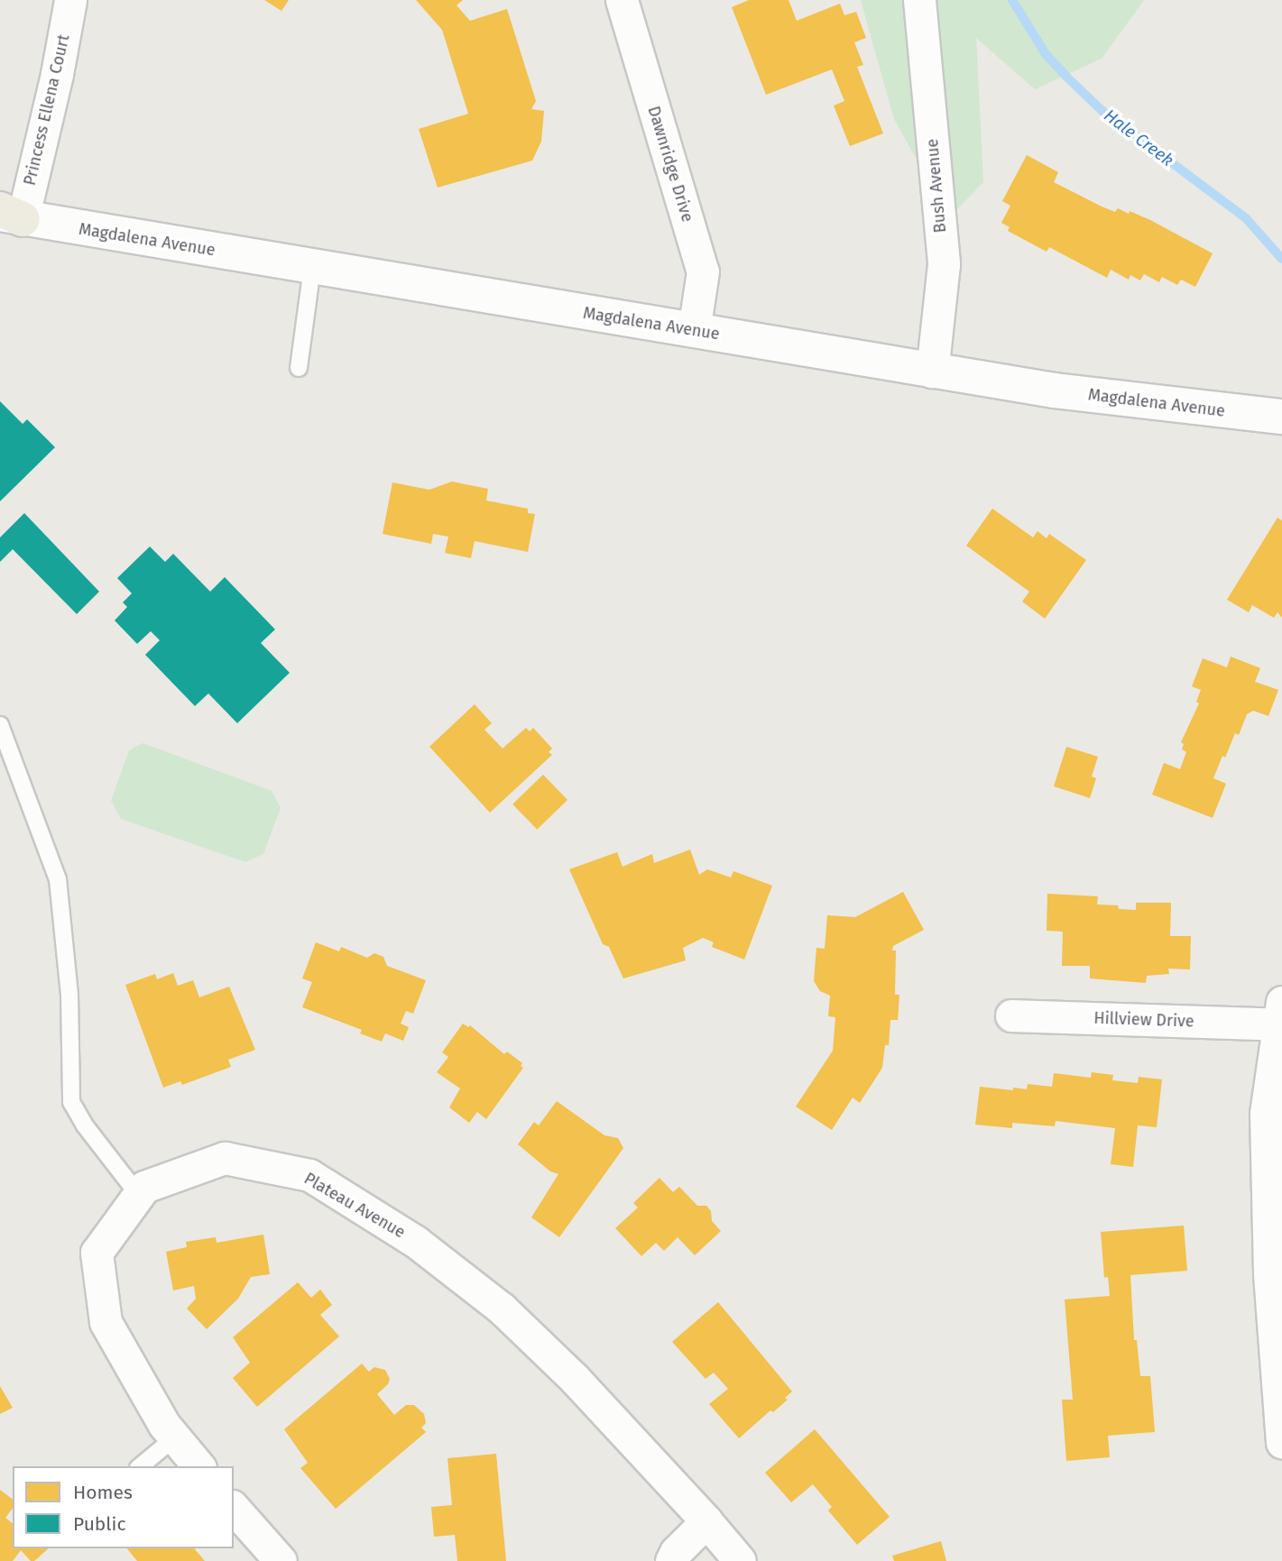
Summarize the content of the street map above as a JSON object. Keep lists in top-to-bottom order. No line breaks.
{"streets":{"main road":["Magdalena Avenue"],"street":["Princess Ellena Court","Dawnridge Drive","Bush Avenue","Hillview Drive","Plateau Avenue"]},"crossings":[["Princess Ellena Court","Magdalena Avenue"],["Dawnridge Drive","Magdalena Avenue"],["Bush Avenue","Magdalena Avenue"]],"water":["Hale Creek"],"legend":["Homes","Public"]}
